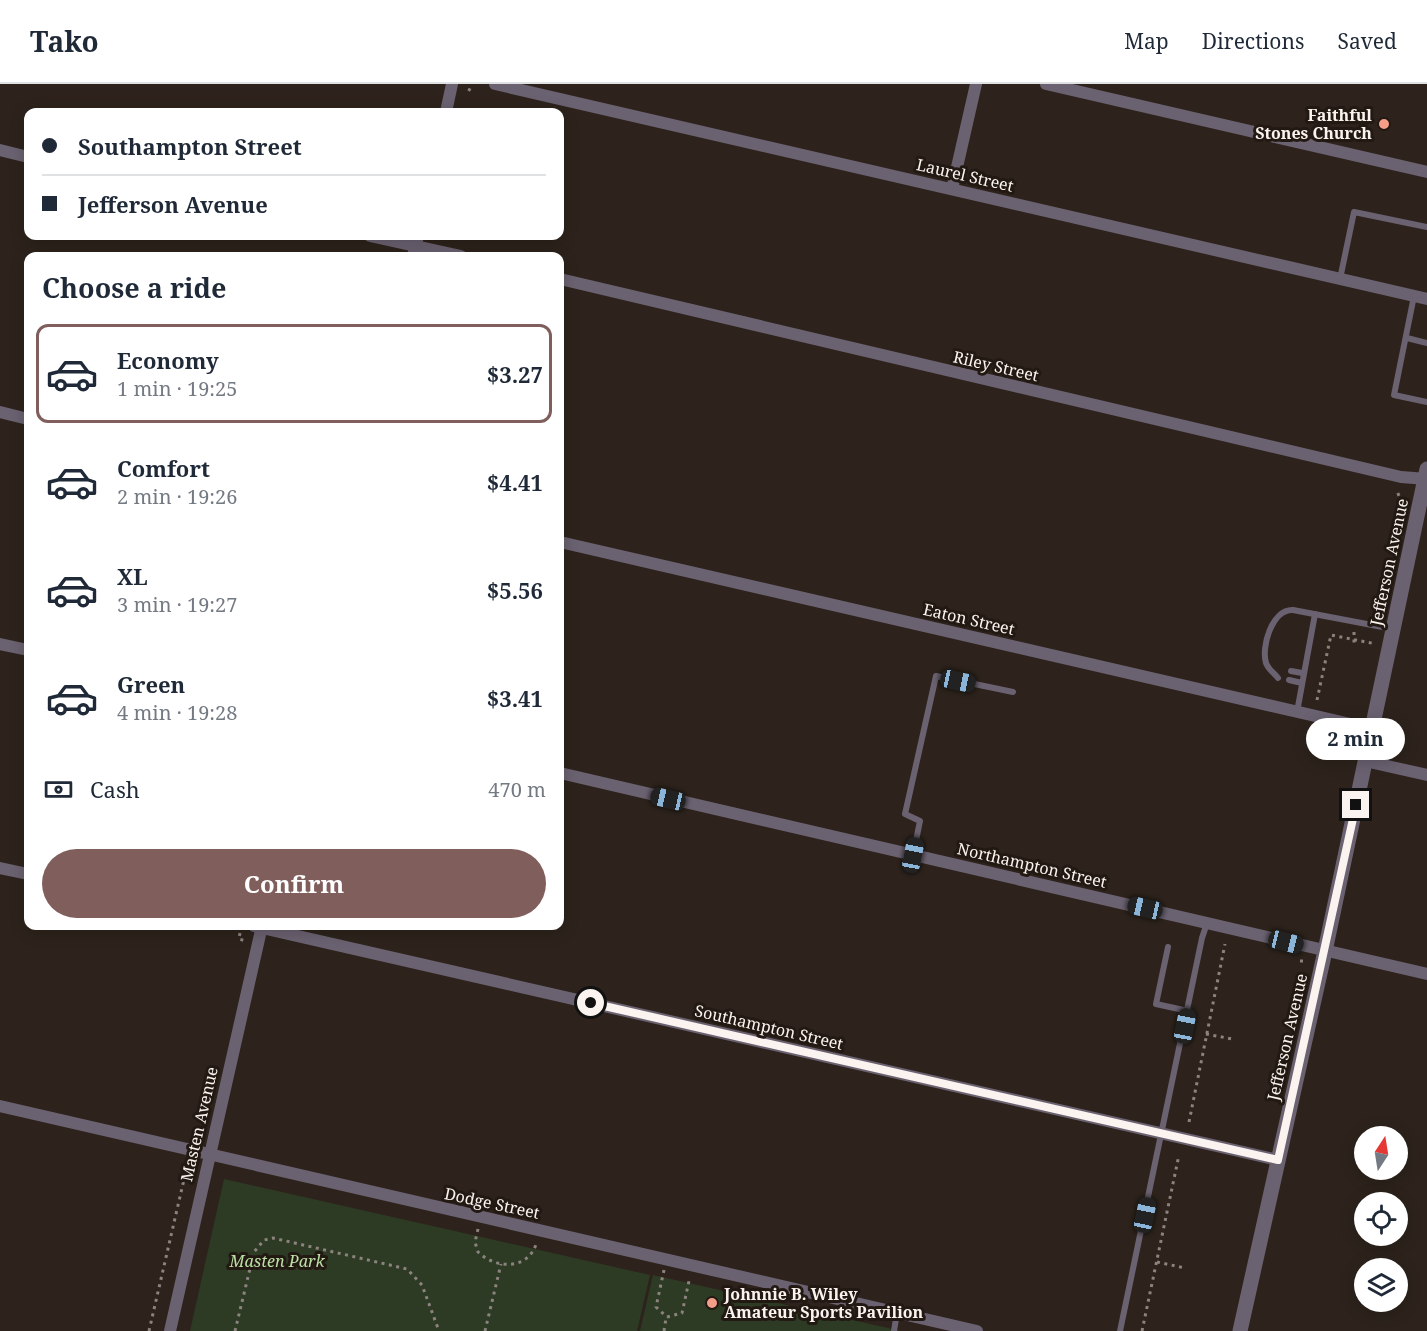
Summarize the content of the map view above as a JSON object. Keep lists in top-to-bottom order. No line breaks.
{"streets":{"street":["Laurel Street","Riley Street","Jefferson Avenue","Eaton Street","Northampton Street","Southampton Street","Masten Avenue","Dodge Street"]},"crossings":[["Riley Street","Jefferson Avenue"],["Jefferson Avenue","Eaton Street"],["Jefferson Avenue","Northampton Street"],["Jefferson Avenue","Southampton Street"],["Masten Avenue","Dodge Street"]],"parks":["Masten Park"],"places":["Faithful Stones Church","Johnnie B. Wiley Amateur Sports Pavilion"],"north":"top","page":{"header":"Tako","nav":["Map","Directions","Saved"],"banner":["Southampton Street","Jefferson Avenue"],"heading":"Choose a ride","list":[{"name":"Economy","note":"1 min · 19:25","value":"$3.27"},{"name":"Comfort","note":"2 min · 19:26","value":"$4.41"},{"name":"XL","note":"3 min · 19:27","value":"$5.56"},{"name":"Green","note":"4 min · 19:28","value":"$3.41"}],"bubble":"2 min","pay":["Cash","470 m"],"buttons":"Confirm"}}
